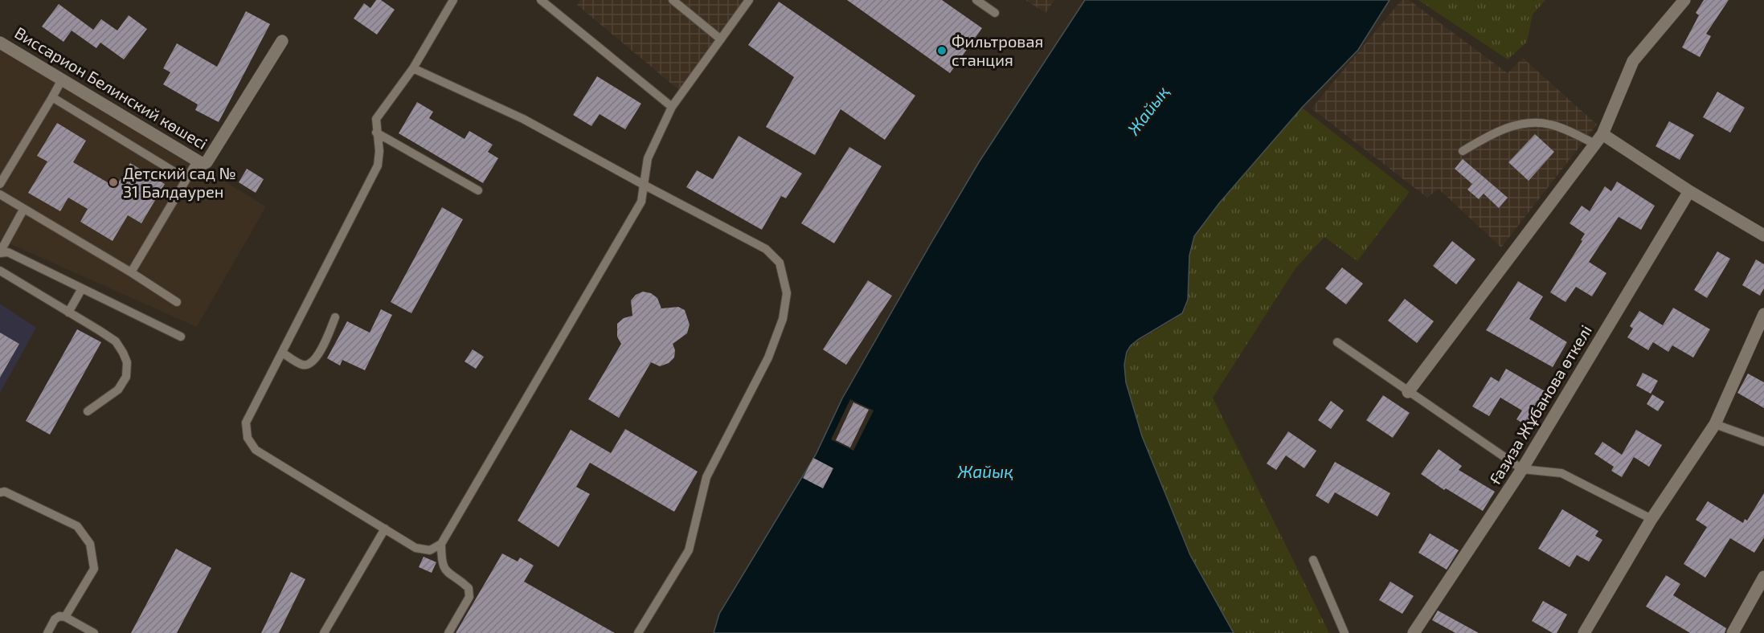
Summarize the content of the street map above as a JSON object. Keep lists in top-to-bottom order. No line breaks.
{"streets":{"street":["Виссарион Белинский көшесі","Ғазиза Жұбанова өткелі"]},"water":["Жайық"],"places":["Фильтровая станция","Детский сад № 31 Балдаурен"]}
